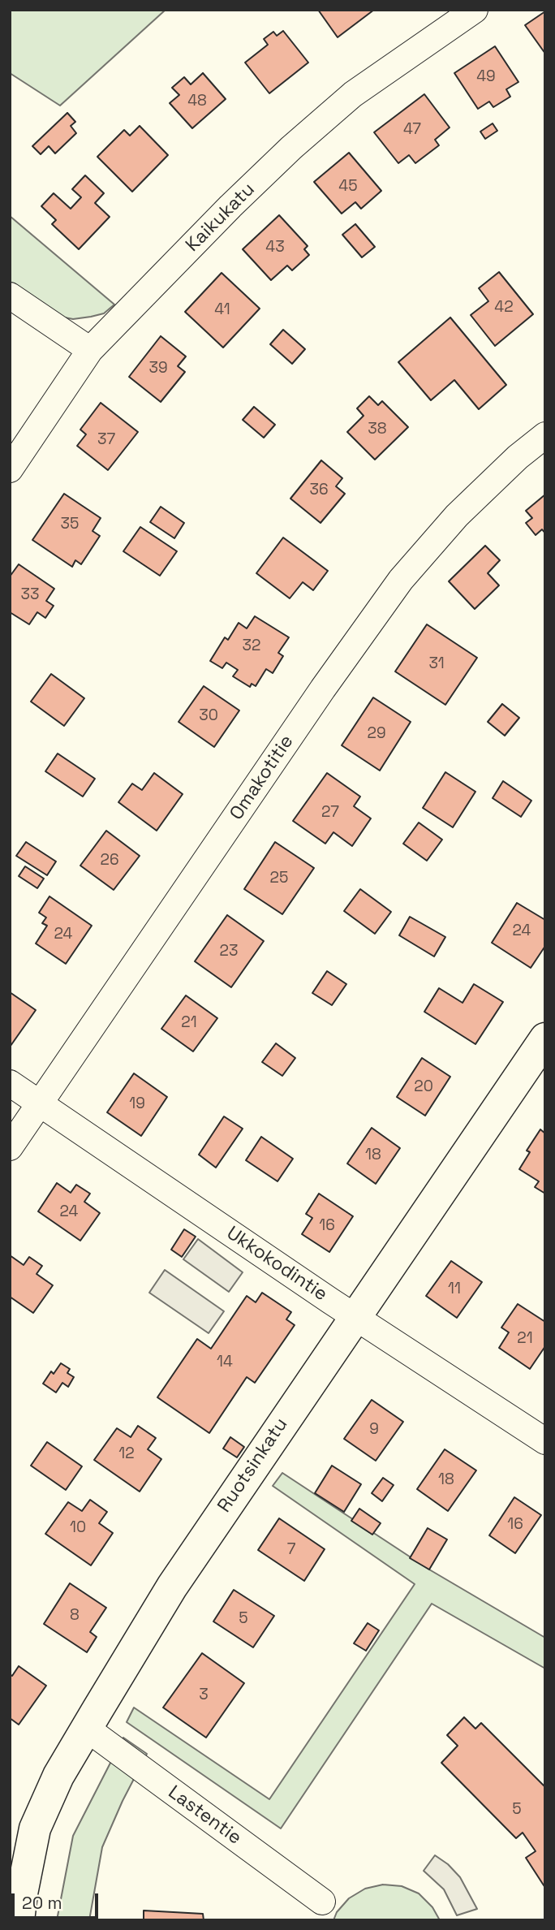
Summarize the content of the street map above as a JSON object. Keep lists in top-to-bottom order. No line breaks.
{"streets":{"street":["Kaikukatu","Omakotitie","Ukkokodintie","Ruotsinkatu","Lastentie"]},"crossings":[["Omakotitie","Ukkokodintie"],["Ukkokodintie","Ruotsinkatu"],["Ruotsinkatu","Lastentie"]],"house_numbers":["49","48","47","45","43","42","41","39","38","37","36","35","33","32","31","30","29","27","26","25","24","24","23","21","20","19","18","24","16","11","21","14","9","12","18","16","10","7","8","5","3","5"],"scale_bar":"20 m"}
